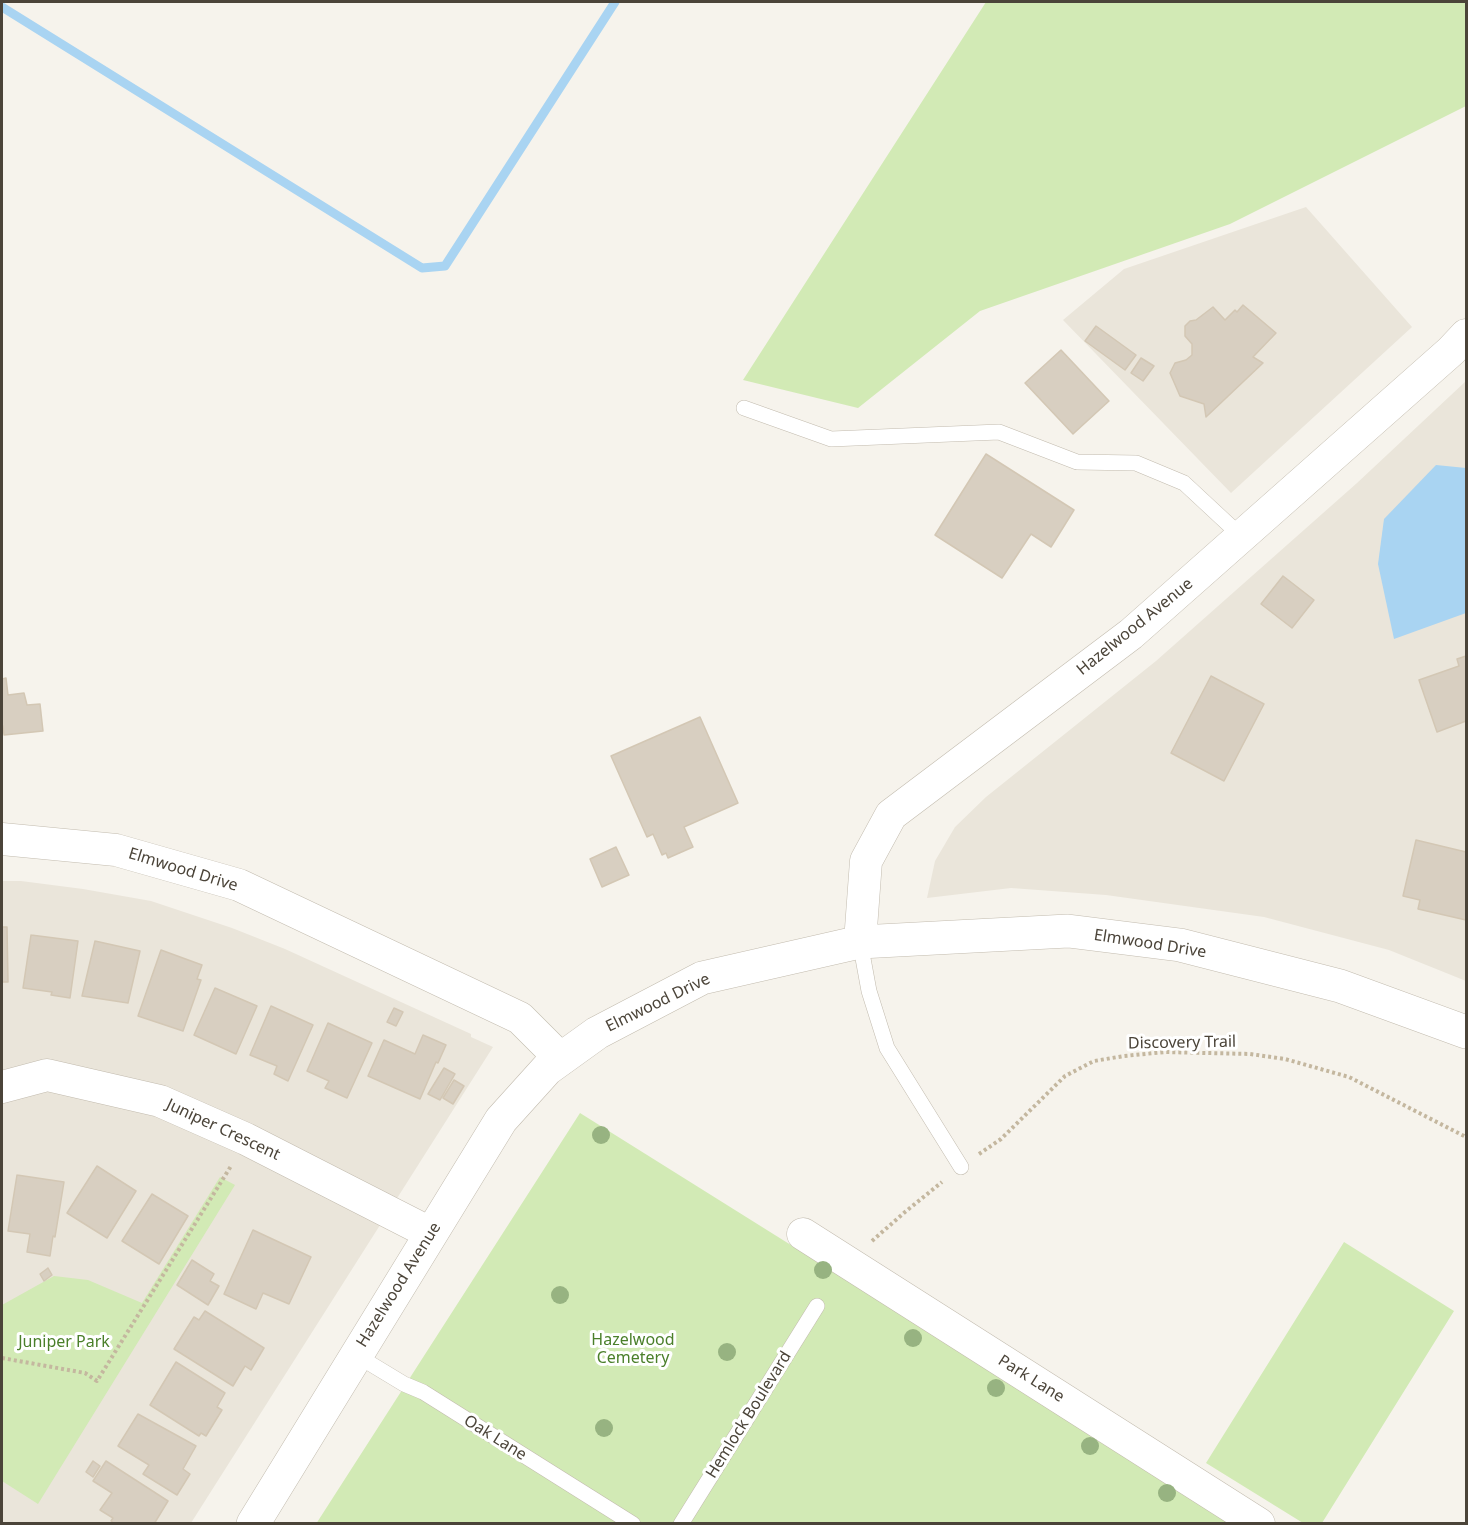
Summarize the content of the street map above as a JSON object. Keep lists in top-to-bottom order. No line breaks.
{"streets":{"street":["Hazelwood Avenue","Elmwood Drive","Juniper Crescent","Park Lane"],"lane":["Hemlock Boulevard","Oak Lane"],"path":["Discovery Trail"]},"crossings":[["Hazelwood Avenue","Elmwood Drive"],["Hazelwood Avenue","Juniper Crescent"],["Hazelwood Avenue","Oak Lane"],["Discovery Trail","Park Lane"]],"parks":["Hazelwood Cemetery","Juniper Park"]}
